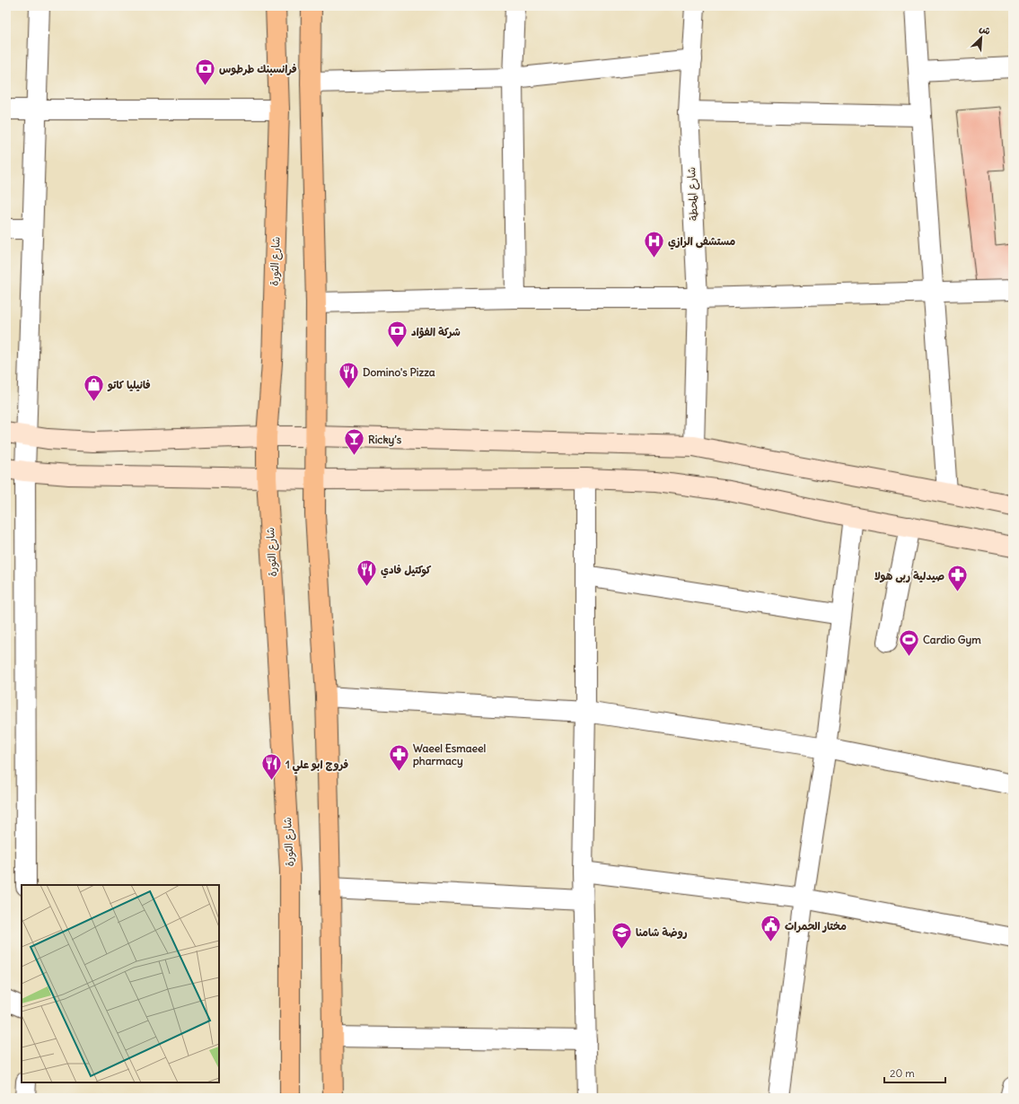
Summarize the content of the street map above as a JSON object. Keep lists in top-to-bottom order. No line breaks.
{"streets":{"main road":["شارع الثورة"],"street":["شارع المحطة"]},"places":{"bank":["فرانسبنك طرطوس","شركة الفؤاد"],"hospital":["مستشفى الرازي"],"restaurant":["Domino's Pizza","كوكتيل فادي","فروج ابو علي 1"],"shop":["فانيليا كاتو"],"bar":["Ricky’s"],"pharmacy":["صيدلية ربى هولا","Waeel Esmaeel pharmacy"],"sports":["Cardio Gym"],"public building":["مختار الحمرات"],"school or university":["روضة شامنا"]},"scale_bar":"20 m","north":"top right"}
